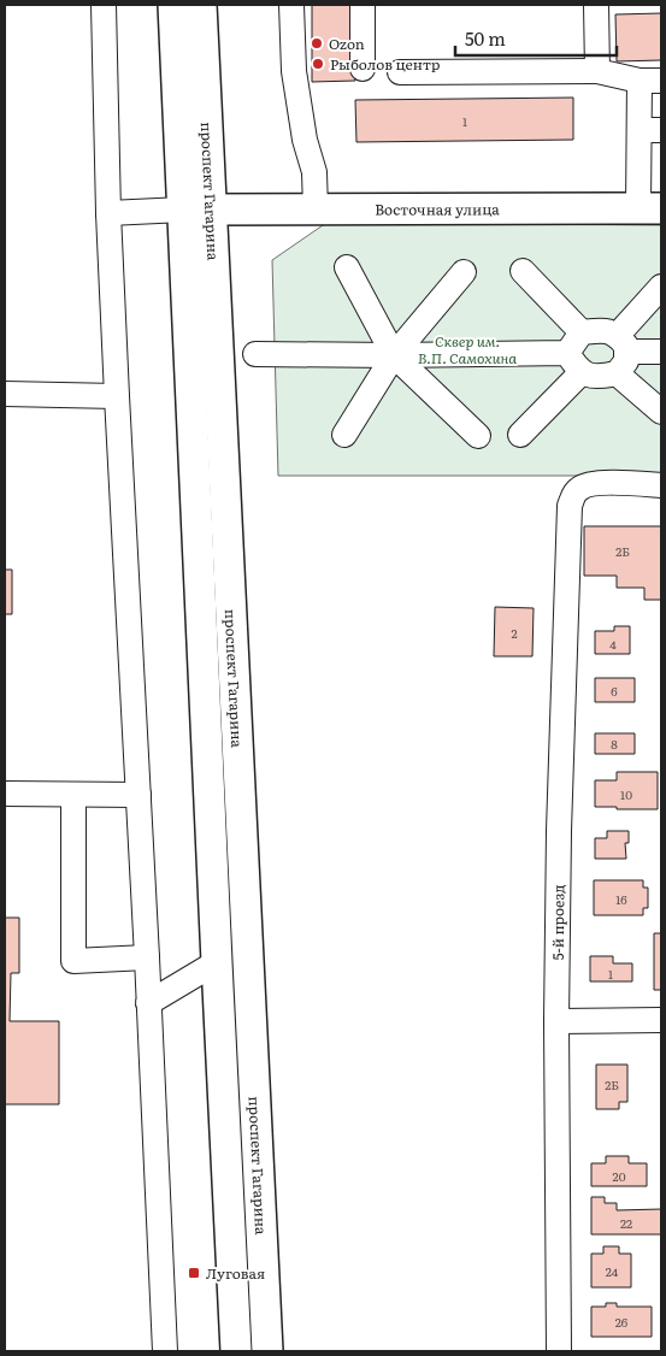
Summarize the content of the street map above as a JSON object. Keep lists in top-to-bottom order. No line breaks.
{"streets":{"main road":["проспект Гагарина","Восточная улица"],"street":["5-й проезд"]},"crossings":[["проспект Гагарина","Восточная улица"]],"parks":["Сквер им. В.П. Самохина"],"places":{"other":["Ozon","Рыболов центр"],"transit":["Луговая"]},"house_numbers":["1","2Б","2","4","6","8","10","16","1","2Б","20","22","24","26"],"scale_bar":"50 m"}
